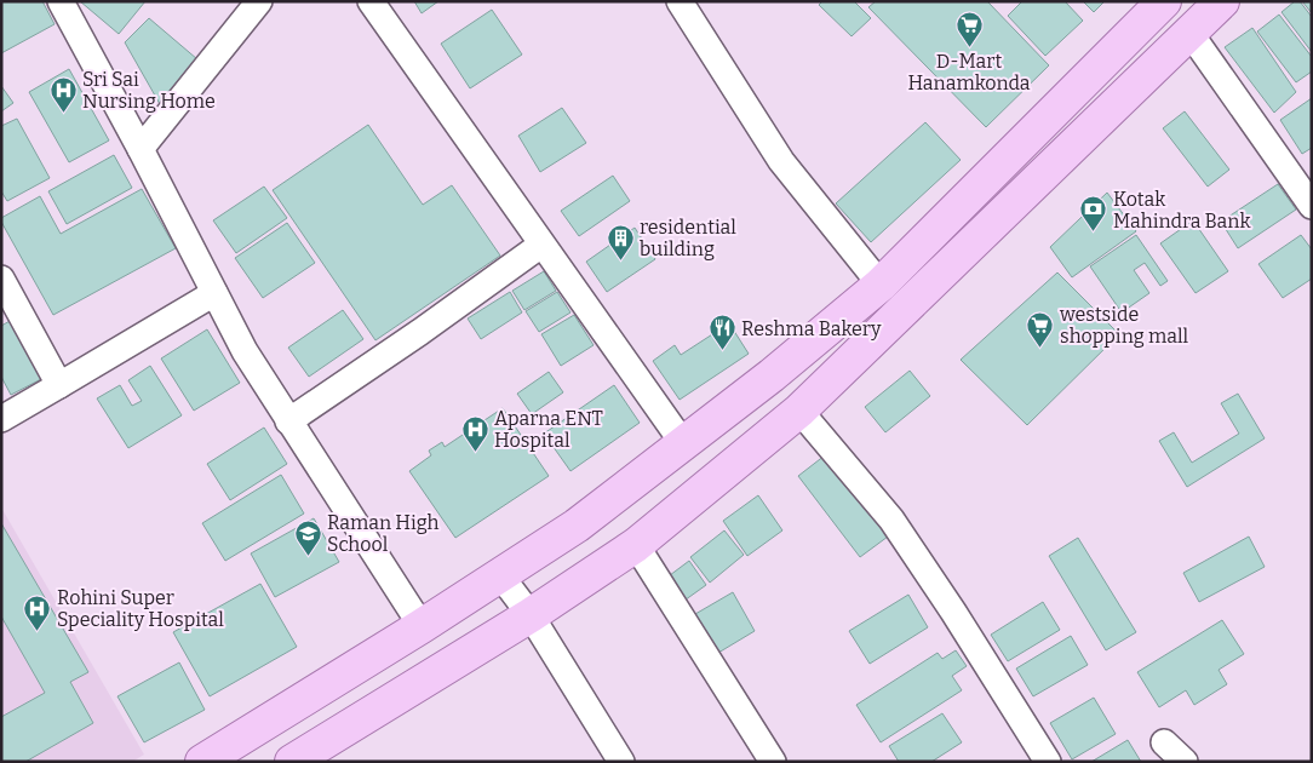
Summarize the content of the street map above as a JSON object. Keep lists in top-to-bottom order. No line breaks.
{"places":{"supermarket":["D-Mart Hanamkonda","westside shopping mall"],"hospital":["Sri Sai Nursing Home","Aparna ENT Hospital","Rohini Super Speciality Hospital"],"bank":["Kotak Mahindra Bank"],"building":["residential building"],"restaurant":["Reshma Bakery"],"school or university":["Raman High School"]}}
